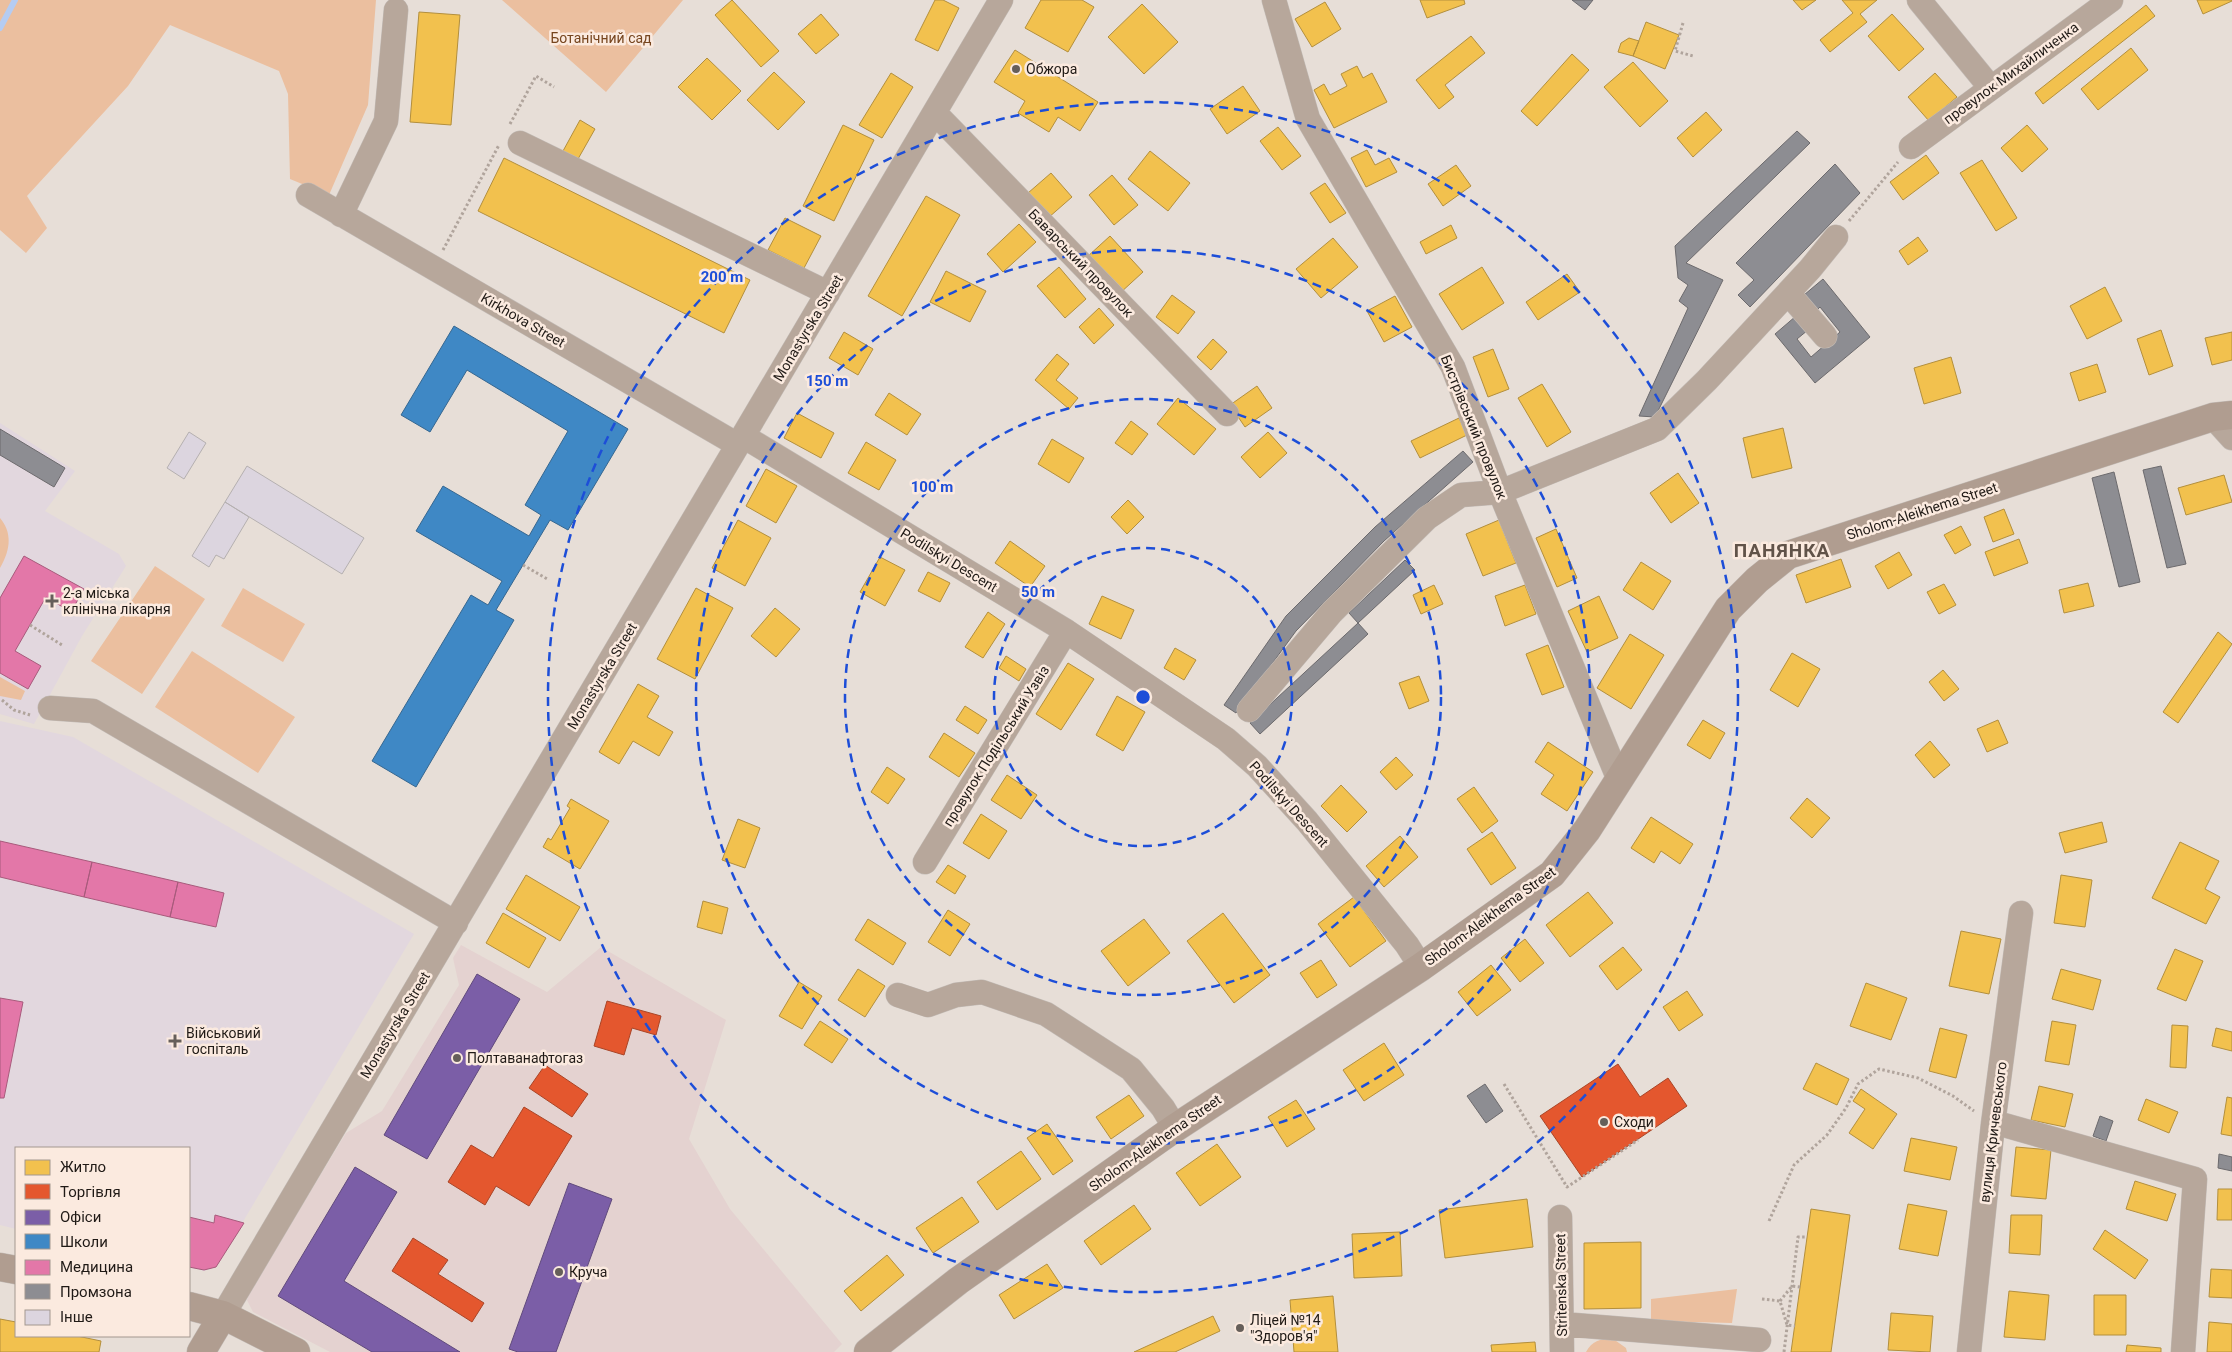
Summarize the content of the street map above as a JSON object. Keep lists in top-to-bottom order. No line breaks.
{"streets":{"main road":["Monastyrska Street","Sholom-Aleikhema Street"],"street":["провулок Михайличенка","Баварський провулок","Kirkhova Street","Бистрівський провулок","Podilskyi Descent","провулок Подільський Узвіз","вулиця Кричевського","Stritenska Street"]},"crossings":[["Баварський провулок","Monastyrska Street"],["Kirkhova Street","Monastyrska Street"],["Kirkhova Street","Podilskyi Descent"],["Monastyrska Street","Podilskyi Descent"],["Бистрівський провулок","Sholom-Aleikhema Street"],["Sholom-Aleikhema Street","Podilskyi Descent"],["Podilskyi Descent","провулок Подільський Узвіз"]],"districts":["ПАНЯНКА"],"parks":["Ботанічний сад"],"places":{"other":["Обжора","Полтаванафтогаз","Сходи","Круча","Ліцей №14 \"Здоров'я\""],"health":["2-а міська клінічна лікарня","Військовий госпіталь"]},"legend":["Житло","Торгівля","Офіси","Школи","Медицина","Промзона","Інше"],"rings":["200 m","150 m","100 m","50 m"]}
